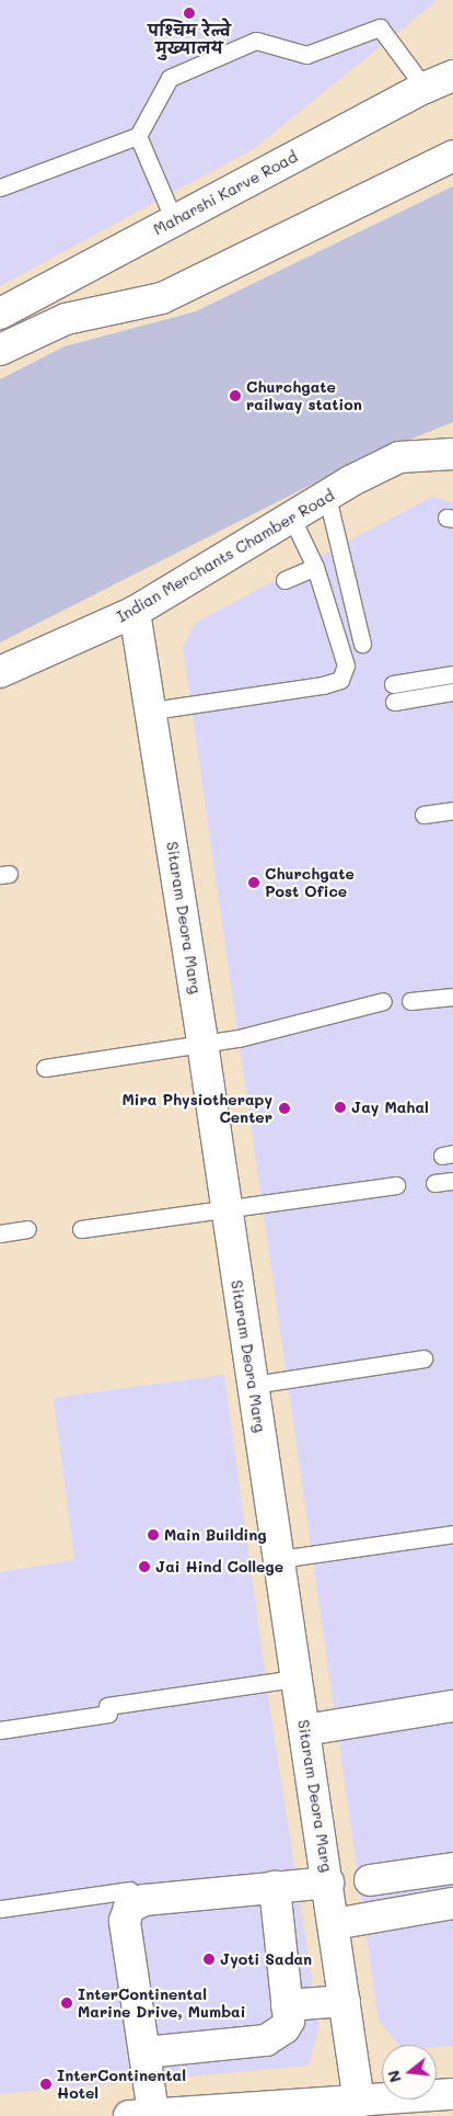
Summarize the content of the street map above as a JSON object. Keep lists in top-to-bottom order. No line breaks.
{"streets":{"street":["Maharshi Karve Road","Indian Merchants Chamber Road","Sitaram Deora Marg"]},"crossings":[["Indian Merchants Chamber Road","Sitaram Deora Marg"]],"places":["पश्चिम रेल्वे मुख्यालय","Churchgate railway station","Churchgate Post Ofice","Jay Mahal","Mira Physiotherapy Center","Main Building","Jai Hind College","Jyoti Sadan","InterContinental Marine Drive, Mumbai","InterContinental Hotel"],"north":"left"}
